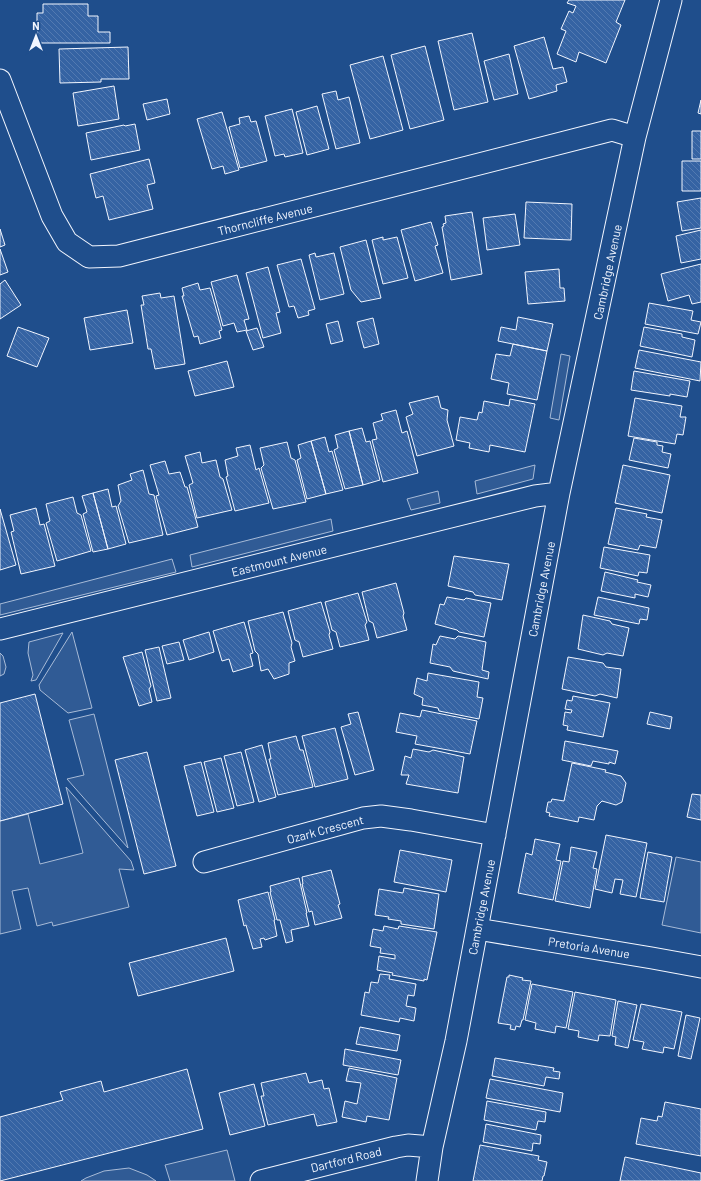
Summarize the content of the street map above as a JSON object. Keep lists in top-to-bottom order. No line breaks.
{"streets":{"street":["Thorncliffe Avenue","Cambridge Avenue","Eastmount Avenue","Ozark Crescent","Pretoria Avenue","Dartford Road"]},"crossings":[["Thorncliffe Avenue","Cambridge Avenue"],["Cambridge Avenue","Eastmount Avenue"],["Cambridge Avenue","Ozark Crescent"],["Cambridge Avenue","Pretoria Avenue"],["Cambridge Avenue","Dartford Road"]],"north":"top"}
